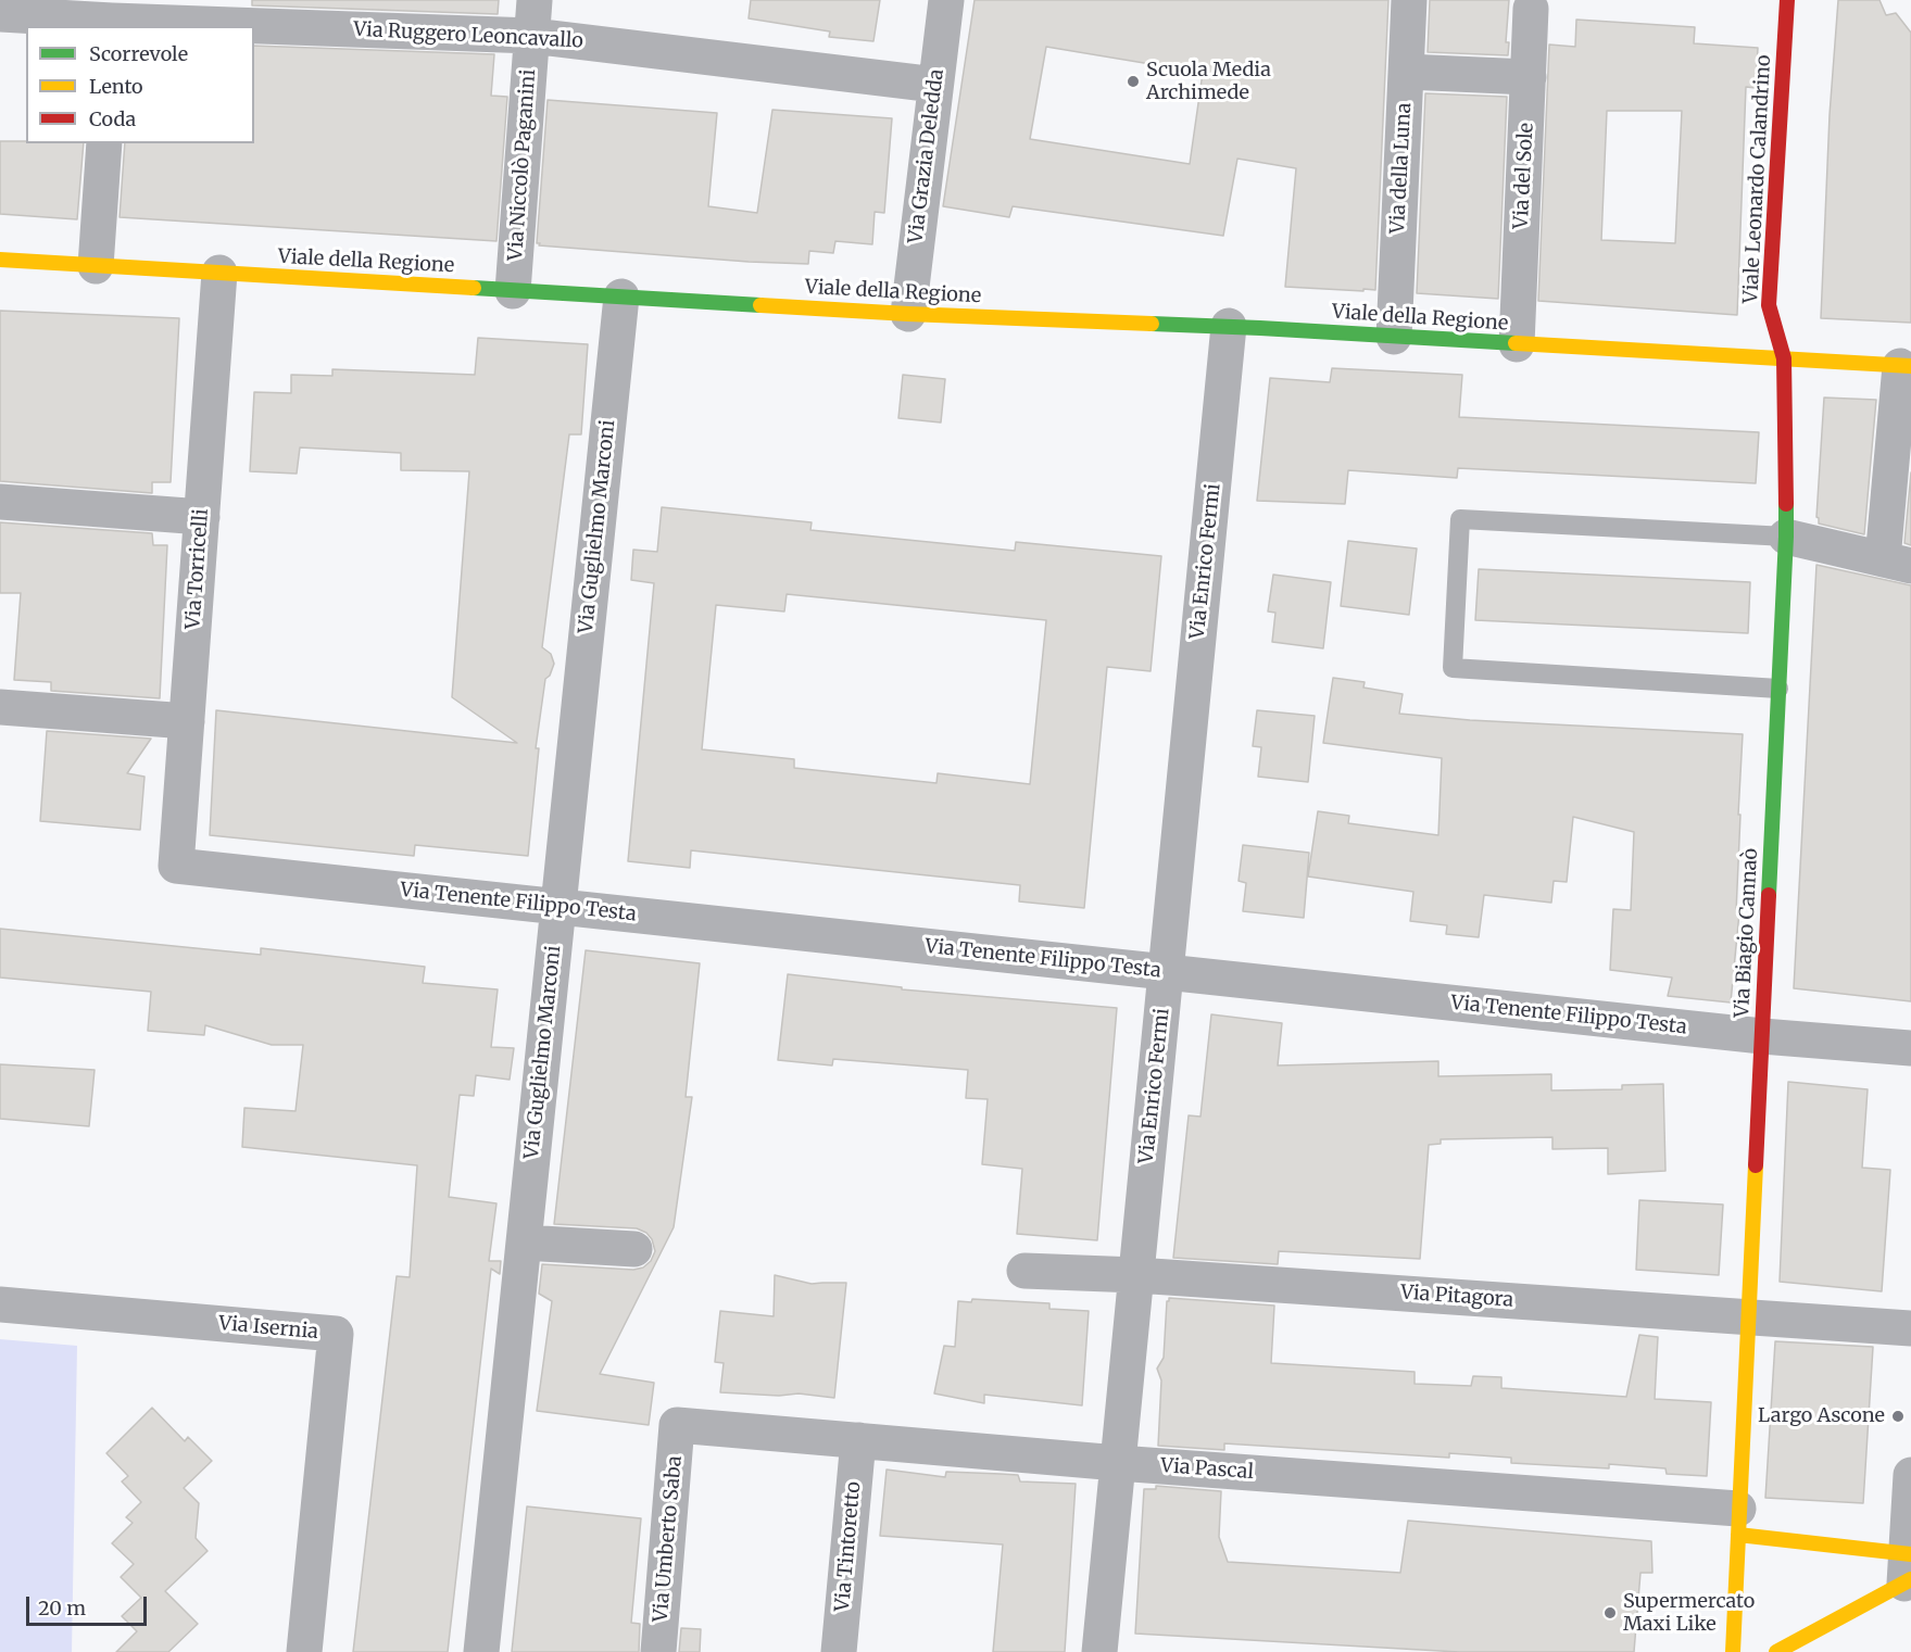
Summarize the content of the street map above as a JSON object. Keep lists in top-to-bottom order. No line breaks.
{"streets":{"main road":["Viale Leonardo Calandrino","Viale della Regione","Via Biagio Cannaò"],"street":["Via Ruggero Leoncavallo","Via Grazia Deledda","Via Niccolò Paganini","Via della Luna","Via del Sole","Via Guglielmo Marconi","Via Enrico Fermi","Via Torricelli","Via Tenente Filippo Testa","Via Pitagora","Via Isernia","Via Pascal","Via Umberto Saba","Via Tintoretto"]},"crossings":[["Via Ruggero Leoncavallo","Via Grazia Deledda"],["Via Ruggero Leoncavallo","Via Niccolò Paganini"],["Via Grazia Deledda","Viale della Regione"],["Via Niccolò Paganini","Viale della Regione"],["Via della Luna","Viale della Regione"],["Via del Sole","Viale della Regione"],["Viale Leonardo Calandrino","Viale della Regione"],["Viale Leonardo Calandrino","Via Biagio Cannaò"],["Viale della Regione","Via Guglielmo Marconi"],["Viale della Regione","Via Enrico Fermi"],["Viale della Regione","Via Torricelli"],["Viale della Regione","Via Biagio Cannaò"],["Via Guglielmo Marconi","Via Tenente Filippo Testa"],["Via Enrico Fermi","Via Tenente Filippo Testa"],["Via Enrico Fermi","Via Pitagora"],["Via Enrico Fermi","Via Pascal"],["Via Torricelli","Via Tenente Filippo Testa"],["Via Tenente Filippo Testa","Via Biagio Cannaò"],["Via Biagio Cannaò","Via Pitagora"],["Via Biagio Cannaò","Via Pascal"],["Via Pascal","Via Umberto Saba"],["Via Pascal","Via Tintoretto"]],"places":["Scuola Media Archimede","Largo Ascone","Supermercato Maxi Like"],"legend":["Scorrevole","Lento","Coda"],"scale_bar":"20 m"}
